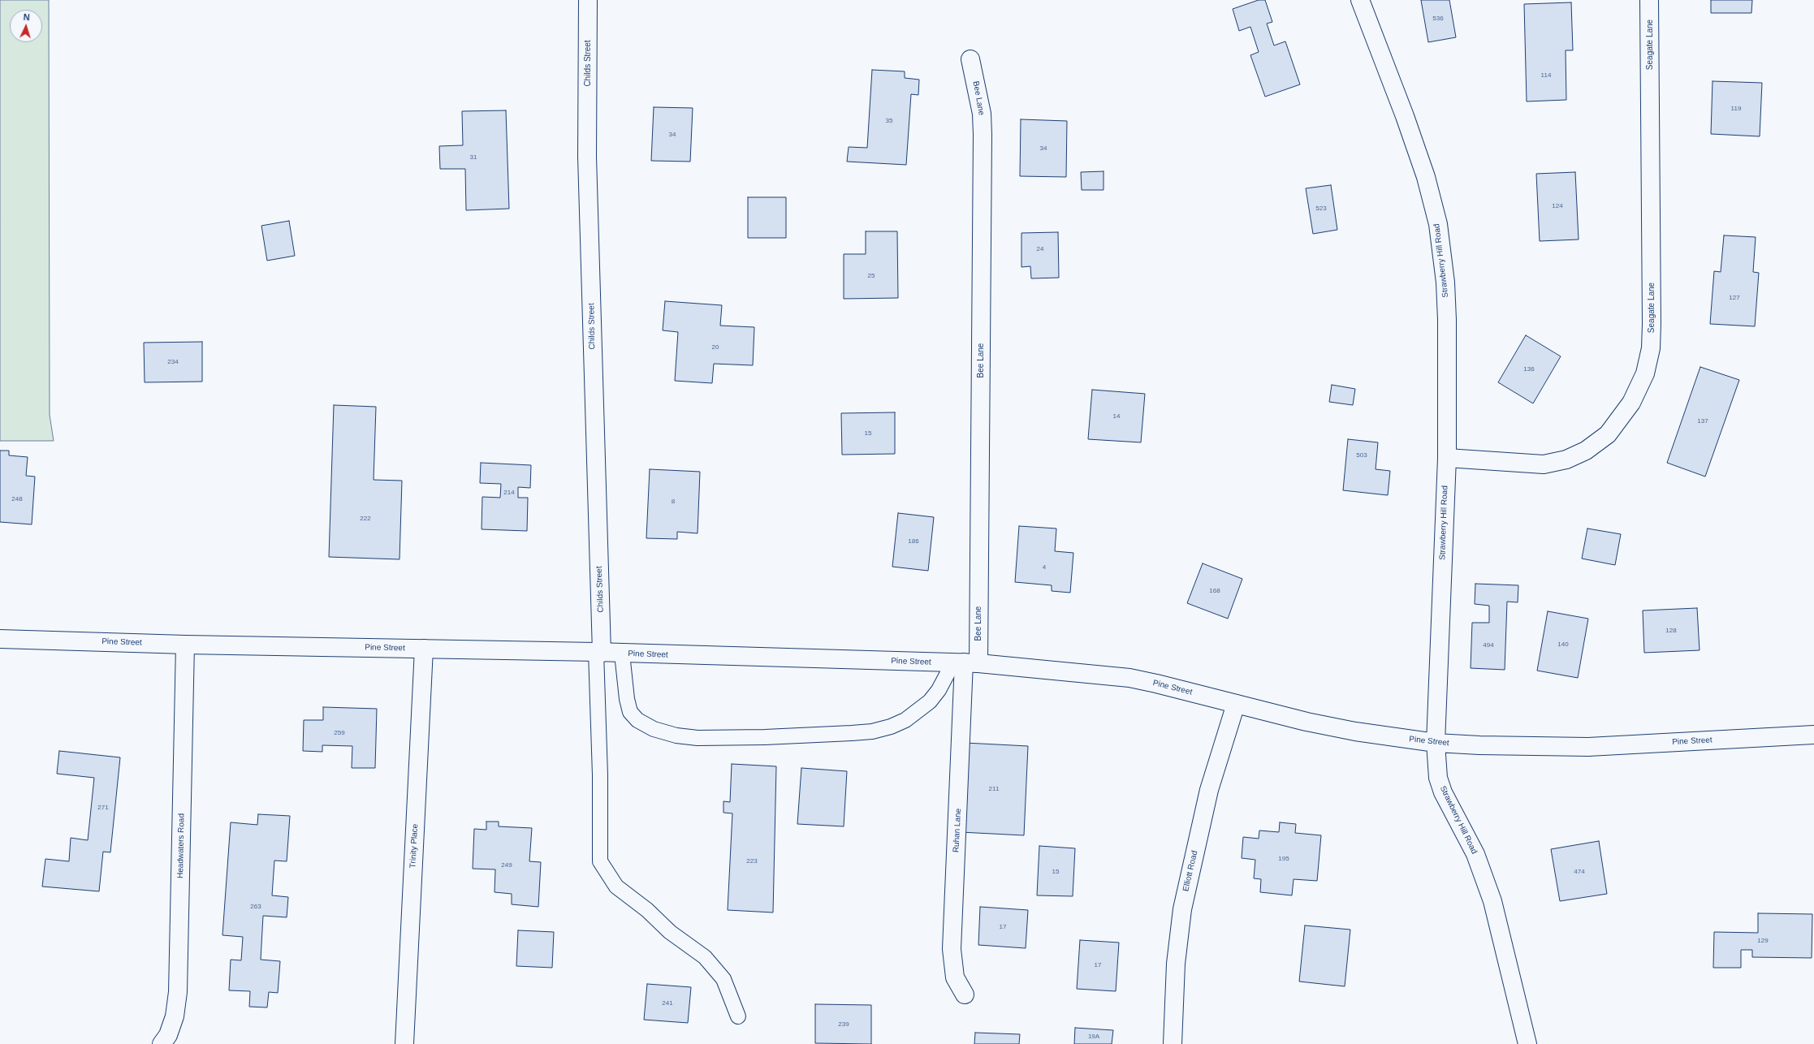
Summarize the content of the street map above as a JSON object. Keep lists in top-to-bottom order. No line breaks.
{"streets":{"street":["Seagate Lane","Childs Street","Bee Lane","Strawberry Hill Road","Pine Street","Ruhan Lane","Headwaters Road","Trinity Place","Elliott Road"]},"crossings":[["Seagate Lane","Strawberry Hill Road"],["Childs Street","Pine Street"],["Bee Lane","Pine Street"],["Bee Lane","Ruhan Lane"],["Strawberry Hill Road","Pine Street"],["Pine Street","Ruhan Lane"],["Pine Street","Headwaters Road"],["Pine Street","Trinity Place"],["Pine Street","Elliott Road"]],"house_numbers":["536","114","119","35","34","34","31","124","523","24","25","127","20","234","136","14","137","15","503","214","248","8","222","186","4","168","128","140","494","259","211","271","195","223","249","15","474","263","17","129","17","241","239","19A"],"north":"top"}
